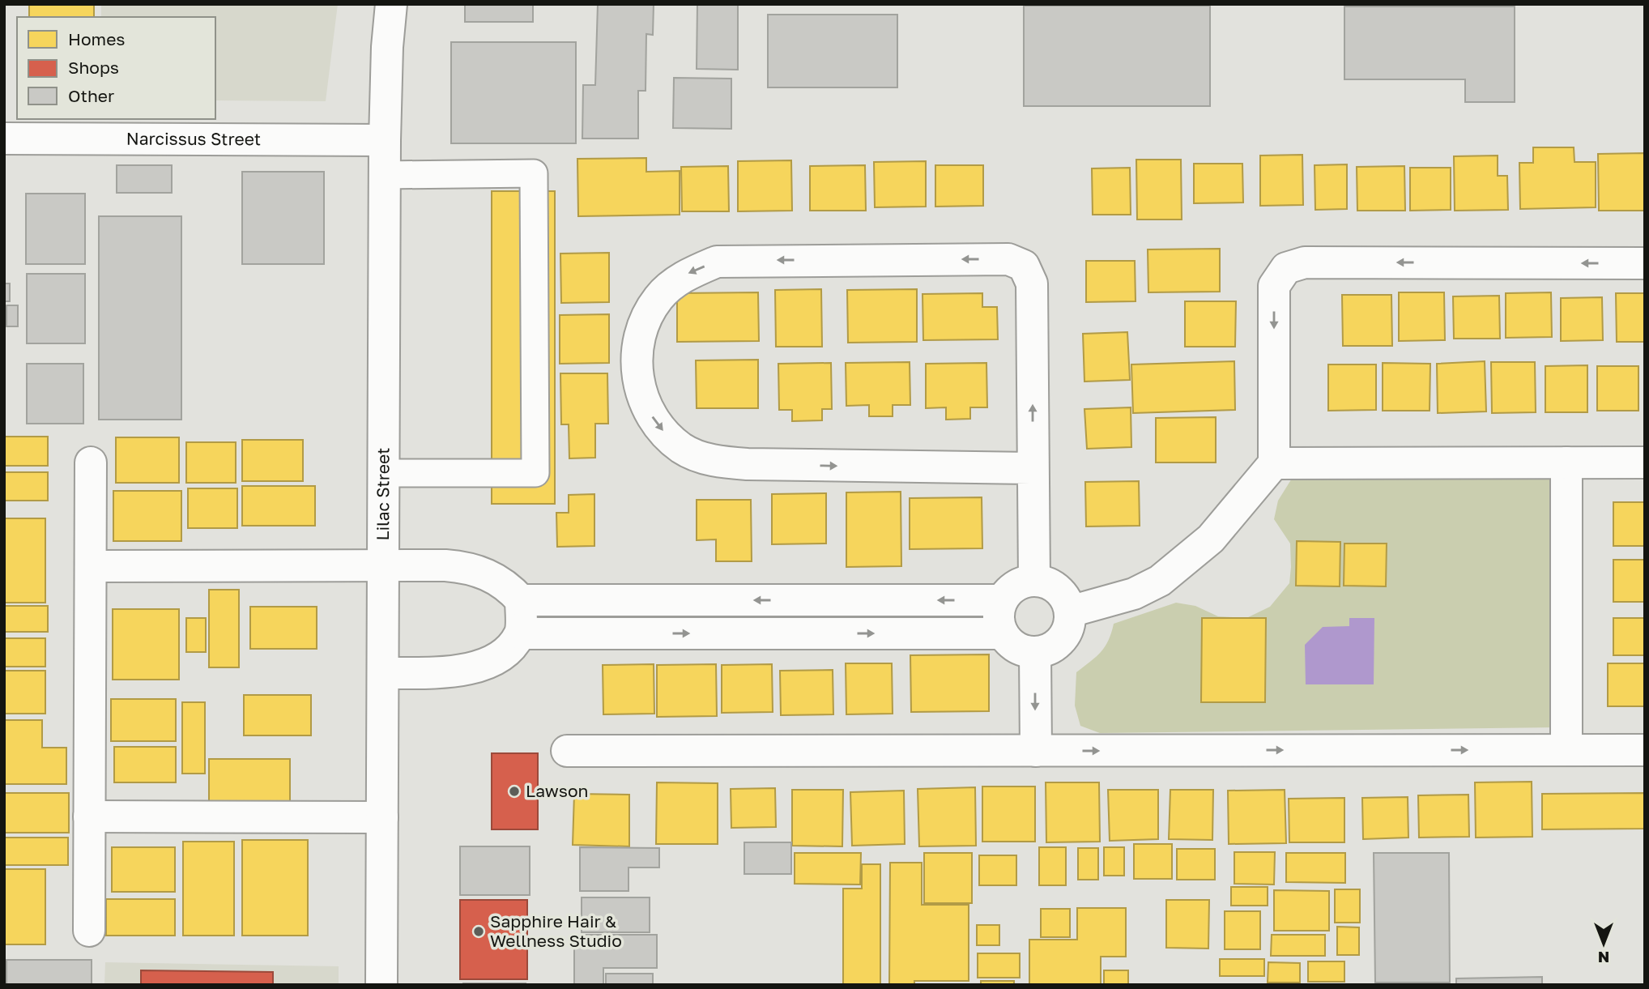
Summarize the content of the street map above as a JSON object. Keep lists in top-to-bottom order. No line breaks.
{"streets":{"street":["Narcissus Street","Lilac Street"]},"crossings":[["Narcissus Street","Lilac Street"]],"places":["Lawson","Sapphire Hair & Wellness Studio"],"legend":["Homes","Shops","Other"],"north":"bottom"}
